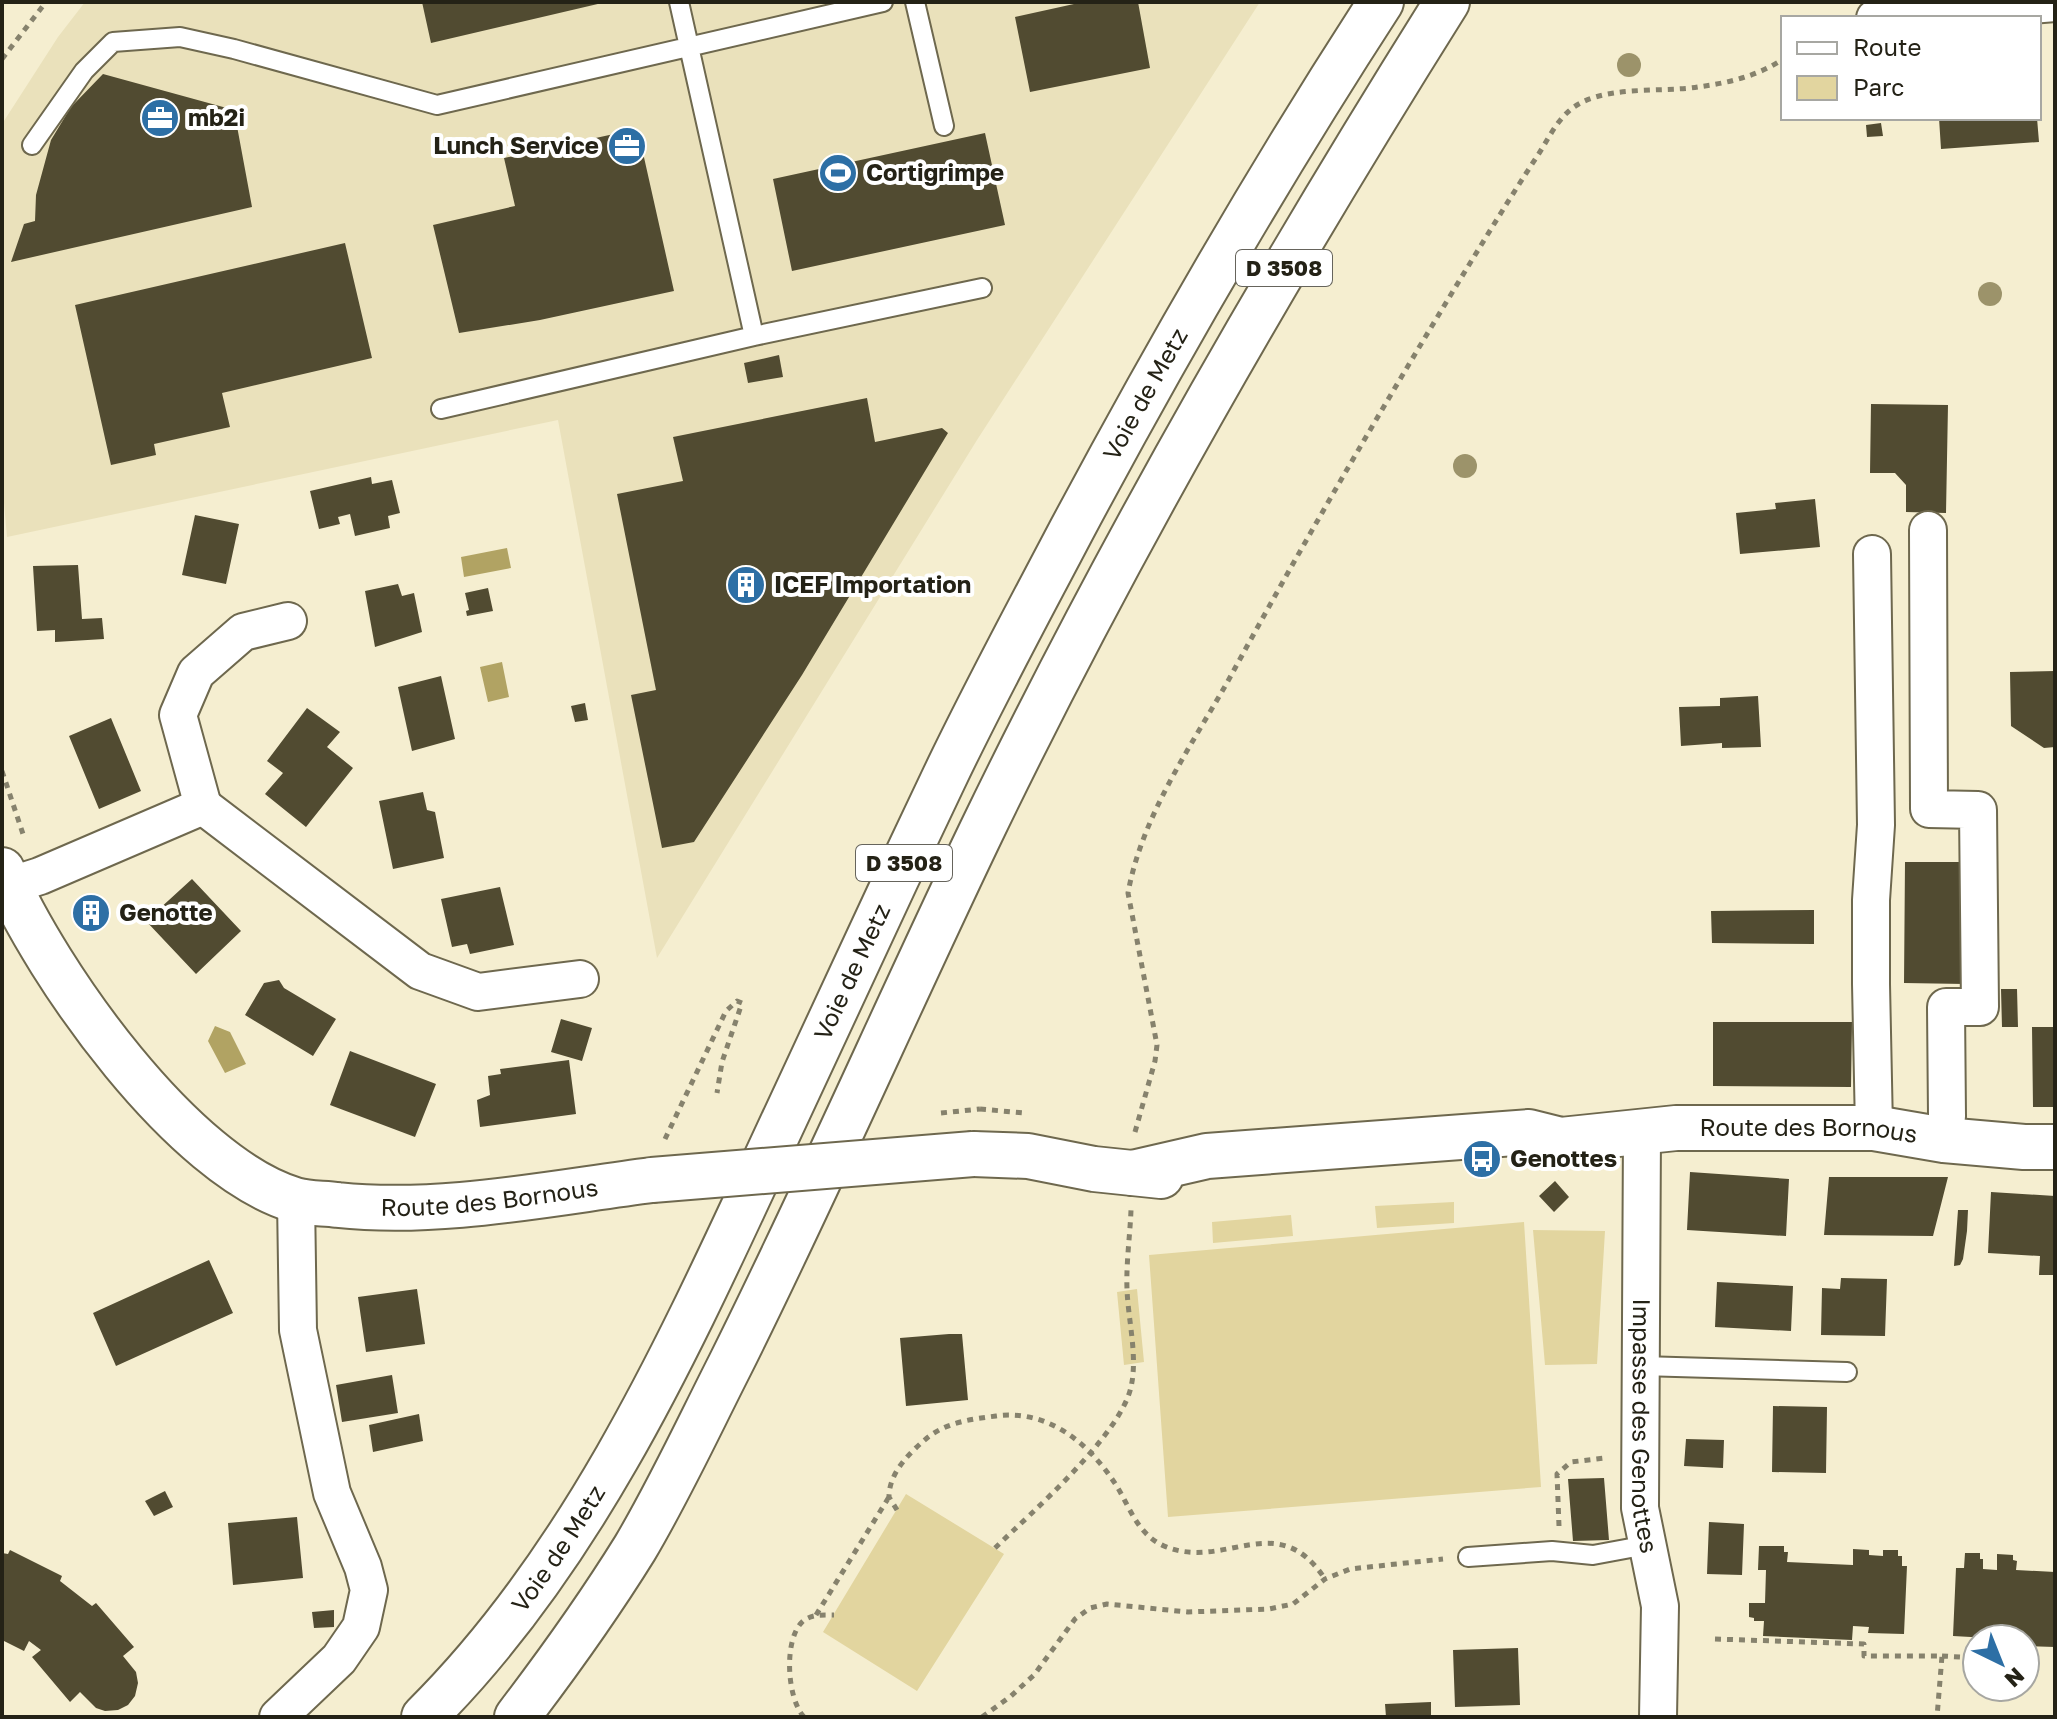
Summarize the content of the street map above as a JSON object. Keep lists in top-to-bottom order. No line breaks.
{"streets":{"main road":["D 3508","Voie de Metz","Route des Bornous"],"street":["Impasse des Genottes"]},"crossings":[["Route des Bornous","Impasse des Genottes"]],"places":{"office":["mb2i","Lunch Service"],"sports":["Cortigrimpe"],"building":["ICEF Importation","Genotte"],"bus stop":["Genottes"]},"legend":["Route","Parc"],"north":"bottom right"}
